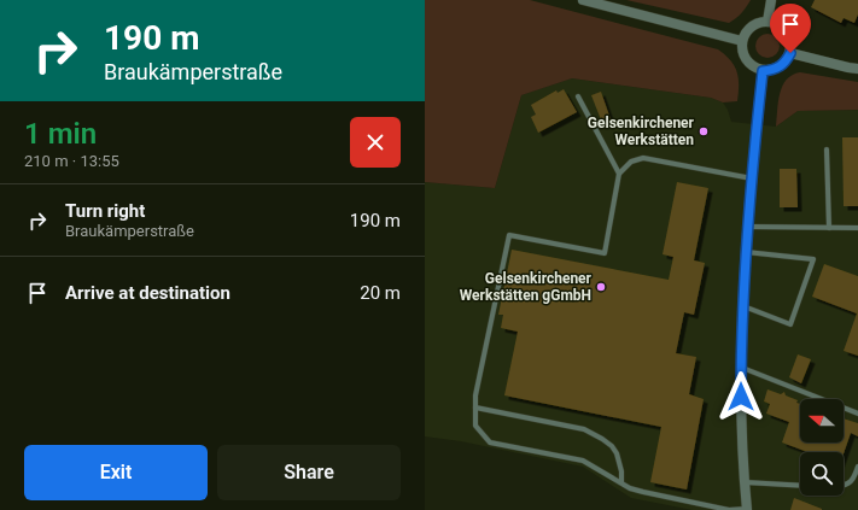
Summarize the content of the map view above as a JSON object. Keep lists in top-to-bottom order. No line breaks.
{"places":["Gelsenkirchener Werkstätten","Gelsenkirchener Werkstätten gGmbH"],"north":"left","page":{"turn":["190 m","Braukämperstraße"],"heading":["1 min","210 m · 13:55"],"list":[{"name":"Turn right","note":"Braukämperstraße","value":"190 m"},{"name":"Arrive at destination","value":"20 m"}],"buttons":["Exit","Share"]}}
